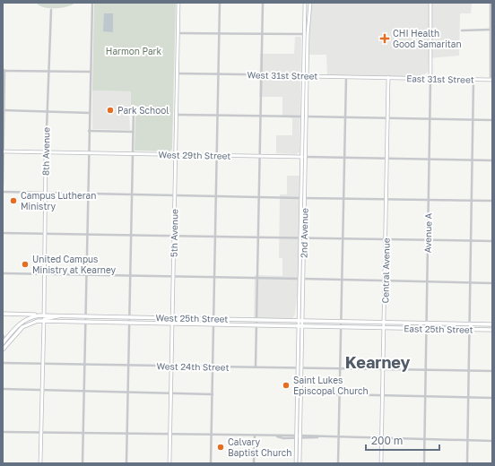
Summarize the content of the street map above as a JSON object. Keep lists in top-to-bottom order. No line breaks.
{"streets":{"main road":["West 25th Street","East 25th Street"],"street":["West 31st Street","East 31st Street","8th Avenue","West 29th Street","5th Avenue","2nd Avenue","Avenue A","Central Avenue","West 24th Street"]},"crossings":[["West 31st Street","East 31st Street"],["West 31st Street","5th Avenue"],["West 31st Street","2nd Avenue"],["West 31st Street","Central Avenue"],["East 31st Street","Avenue A"],["East 31st Street","Central Avenue"],["8th Avenue","West 29th Street"],["8th Avenue","West 25th Street"],["West 29th Street","5th Avenue"],["West 29th Street","2nd Avenue"],["West 29th Street","Avenue A"],["West 29th Street","Central Avenue"],["5th Avenue","West 25th Street"],["5th Avenue","West 24th Street"],["2nd Avenue","West 25th Street"],["2nd Avenue","West 24th Street"],["Avenue A","East 25th Street"],["Avenue A","West 24th Street"],["Central Avenue","West 25th Street"],["Central Avenue","East 25th Street"],["Central Avenue","West 24th Street"],["West 25th Street","East 25th Street"]],"districts":["Kearney"],"parks":["Harmon Park"],"places":{"health":["CHI Health Good Samaritan"],"other":["Park School","Campus Lutheran Ministry","United Campus Ministry at Kearney","Saint Lukes Episcopal Church","Calvary Baptist Church"]},"scale_bar":"200 m"}
